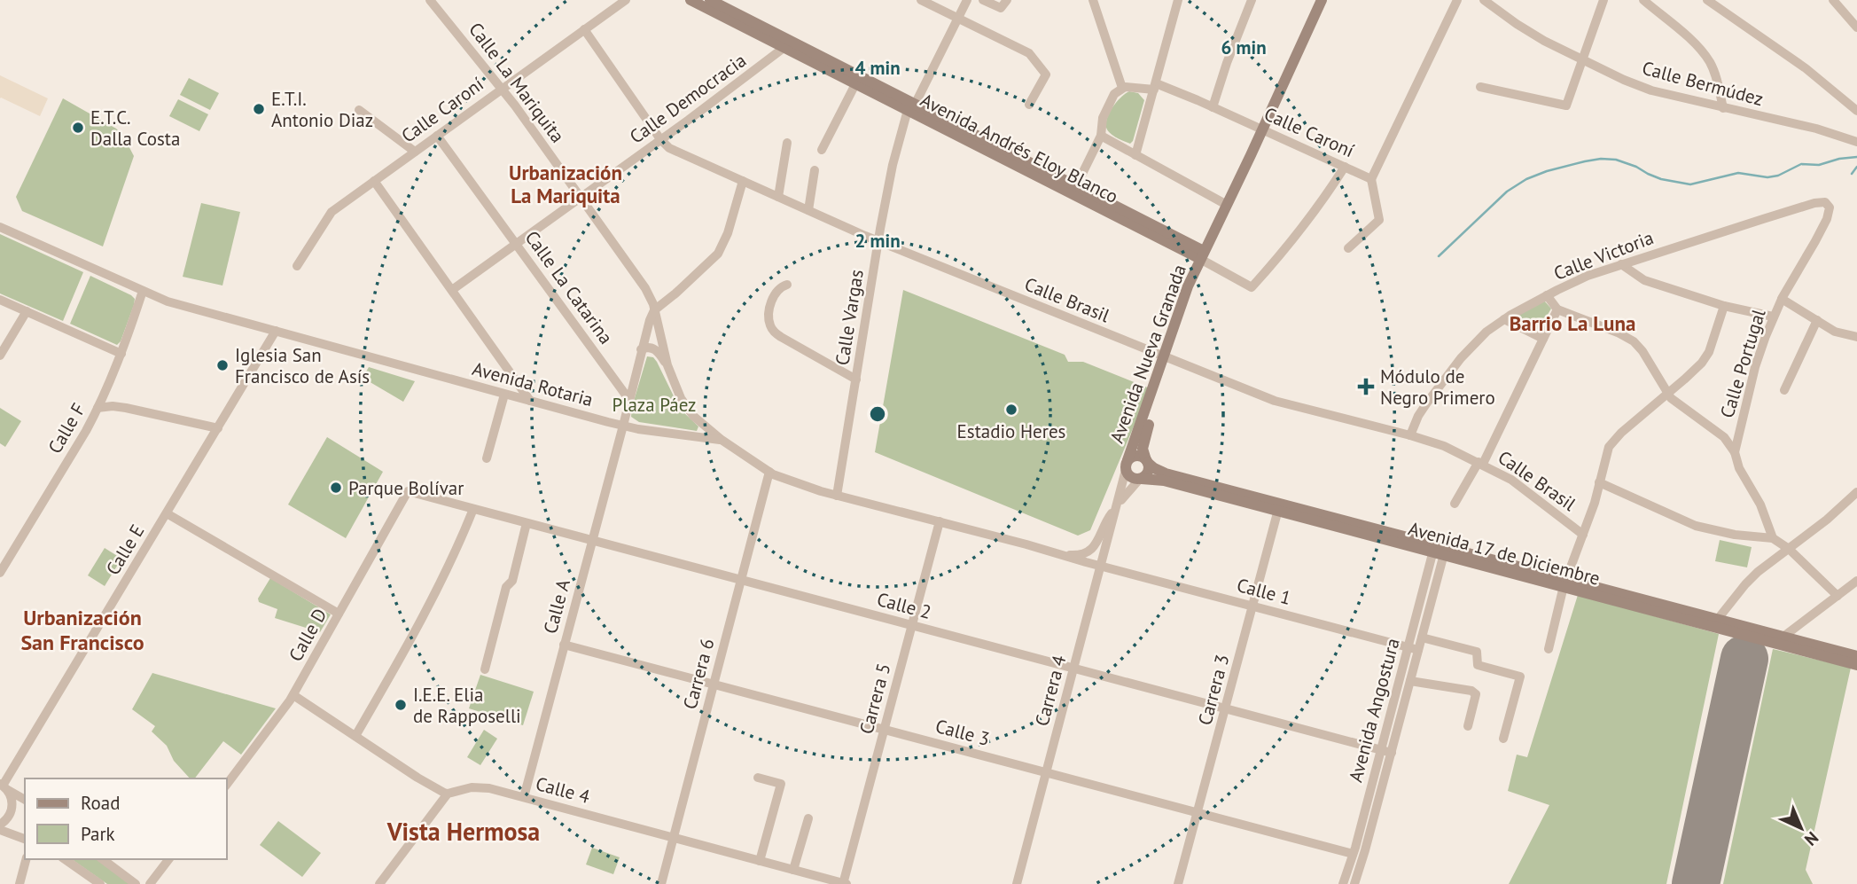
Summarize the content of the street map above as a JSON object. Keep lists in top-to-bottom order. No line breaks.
{"streets":{"street":["Calle La Mariquita","Calle Bermúdez","Calle Democracia","Calle Caroní","Avenida Andrés Eloy Blanco","Calle Victoria","Calle La Catarina","Calle Brasil","Calle Vargas","Avenida Nueva Granada","Calle Portugal","Avenida Rotaria","Calle F","Calle E","Avenida 17 de Diciembre","Calle 1","Calle 2","Calle A","Calle D","Carrera 6","Carrera 3","Carrera 4","Carrera 5","Avenida Angostura","Calle 3","Calle 4"]},"crossings":[["Calle La Mariquita","Calle Democracia"],["Calle La Mariquita","Calle Caroní"],["Calle La Mariquita","Avenida Rotaria"],["Calle La Mariquita","Calle A"],["Calle Democracia","Avenida Andrés Eloy Blanco"],["Calle Democracia","Calle La Catarina"],["Calle Democracia","Calle Brasil"],["Calle Caroní","Calle La Catarina"],["Calle Caroní","Calle Brasil"],["Calle Caroní","Avenida Nueva Granada"],["Avenida Andrés Eloy Blanco","Calle Vargas"],["Avenida Andrés Eloy Blanco","Avenida Nueva Granada"],["Calle Victoria","Calle Brasil"],["Calle Victoria","Calle Portugal"],["Calle La Catarina","Calle A"],["Calle Brasil","Calle Vargas"],["Calle Brasil","Avenida Nueva Granada"],["Calle Vargas","Avenida Rotaria"],["Avenida Nueva Granada","Avenida 17 de Diciembre"],["Avenida Nueva Granada","Carrera 4"],["Avenida Rotaria","Calle F"],["Avenida Rotaria","Calle E"],["Avenida Rotaria","Calle 1"],["Avenida Rotaria","Calle A"],["Avenida Rotaria","Carrera 6"],["Avenida Rotaria","Carrera 4"],["Avenida Rotaria","Carrera 5"],["Avenida 17 de Diciembre","Carrera 3"],["Avenida 17 de Diciembre","Carrera 4"],["Avenida 17 de Diciembre","Avenida Angostura"],["Calle 1","Carrera 3"],["Calle 1","Carrera 4"],["Calle 1","Avenida Angostura"],["Calle 2","Calle A"],["Calle 2","Calle D"],["Calle 2","Carrera 6"],["Calle 2","Carrera 3"],["Calle 2","Carrera 4"],["Calle 2","Carrera 5"],["Calle 2","Avenida Angostura"],["Calle A","Calle 3"],["Calle A","Calle 4"],["Carrera 6","Calle 3"],["Carrera 6","Calle 4"],["Carrera 3","Calle 3"],["Carrera 4","Calle 3"],["Carrera 5","Calle 3"],["Carrera 5","Calle 4"],["Avenida Angostura","Calle 3"]],"districts":["Urbanización La Mariquita","Barrio La Luna","Urbanización San Francisco","Vista Hermosa"],"parks":["Plaza Páez"],"places":{"other":["E.T.I. Antonio Diaz","E.T.C. Dalla Costa","Iglesia San Francisco de Asís","Estadio Heres","Parque Bolívar","I.E.E. Elia de Rapposelli"],"health":["Módulo de Negro Primero"]},"legend":["Road","Park"],"north":"bottom right","rings":["6 min","4 min","2 min"]}
